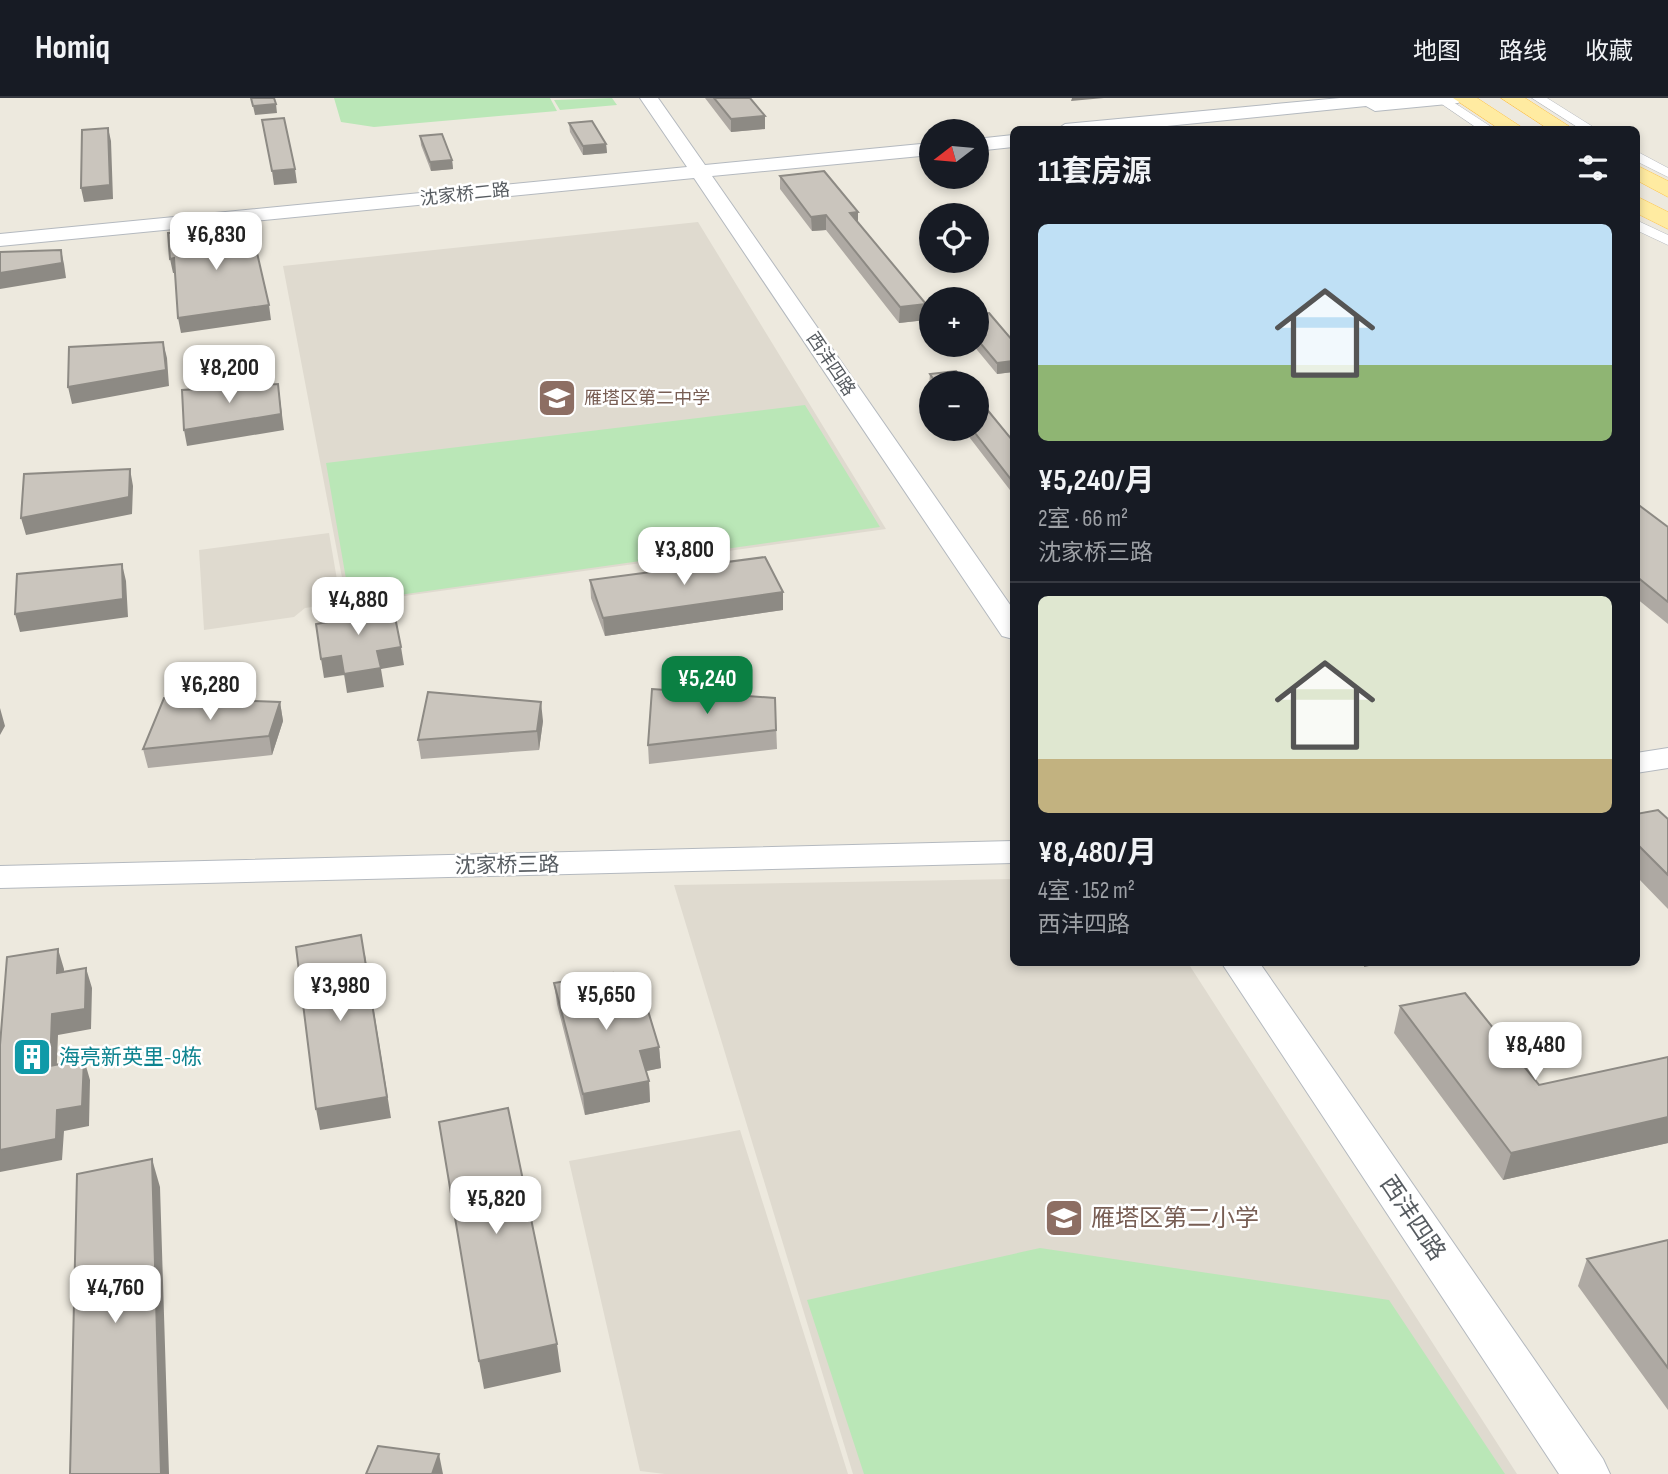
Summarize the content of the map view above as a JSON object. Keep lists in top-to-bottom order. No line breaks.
{"streets":{"street":["沈家桥二路","西沣四路","沈家桥三路"]},"crossings":[["沈家桥二路","西沣四路"]],"places":{"school or university":["雁塔区第二中学","雁塔区第二小学"],"building":["海亮新英里-9栋"]},"north":"left","page":{"header":"Homiq","nav":["地图","路线","收藏"],"map_buttons":["+","−"],"heading":"11套房源","list":[{"name":"¥5,240/月","note":"2室 · 66 m² · 沈家桥三路"},{"name":"¥8,480/月","note":"4室 · 152 m² · 西沣四路"}],"price":["¥6,830","¥8,200","¥3,800","¥4,880","¥5,240","¥6,280","¥3,980","¥5,650","¥8,480","¥5,820","¥4,760"]}}
